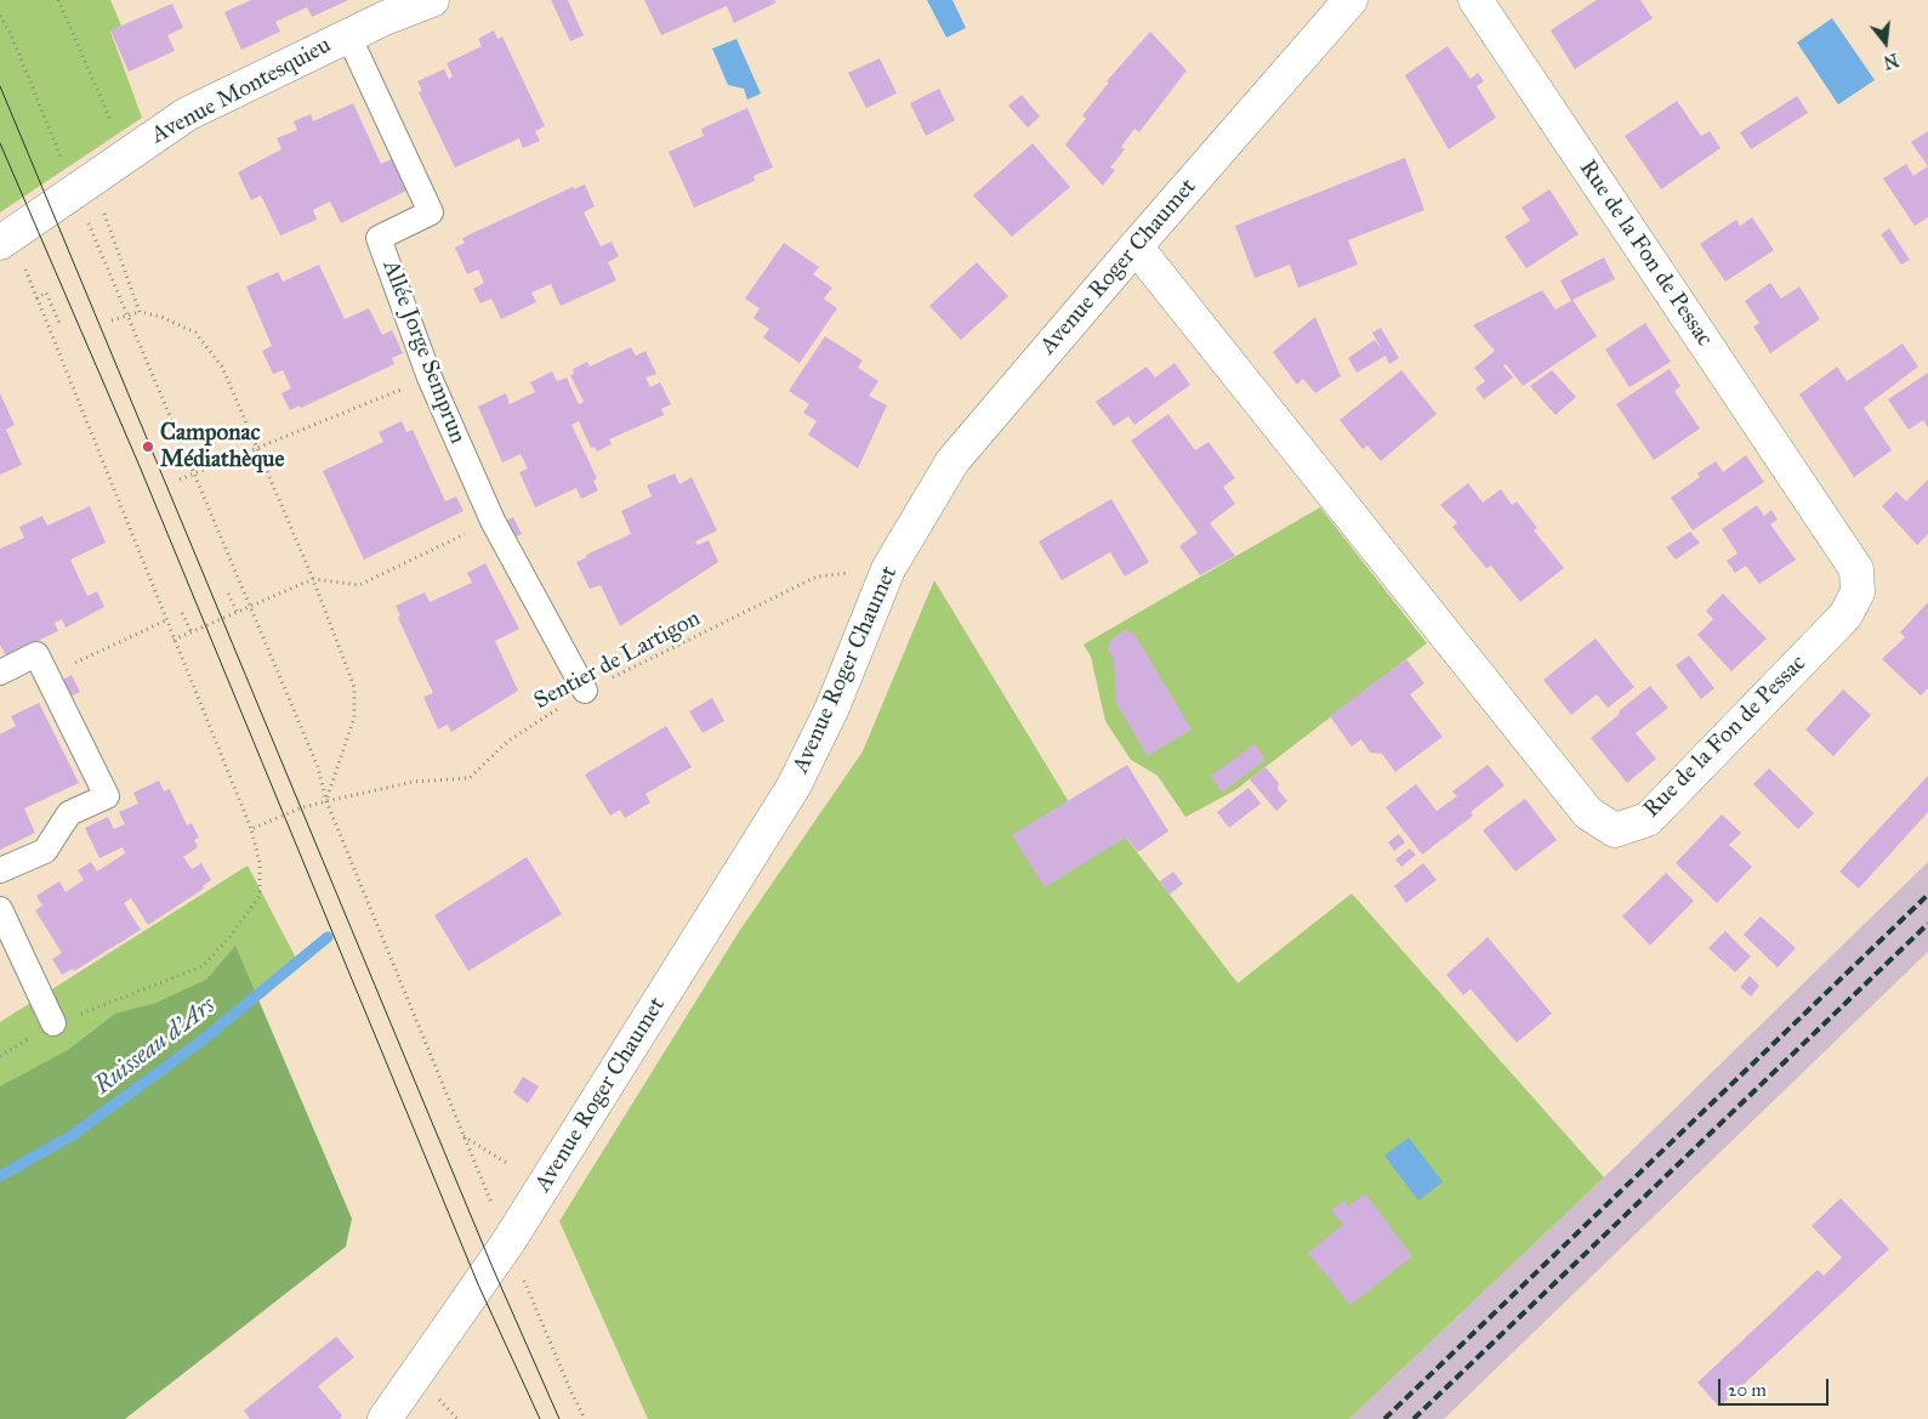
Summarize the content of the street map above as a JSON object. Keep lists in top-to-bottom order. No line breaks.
{"streets":{"street":["Avenue Montesquieu","Rue de la Fon de Pessac","Avenue Roger Chaumet","Allée Jorge Semprun"],"path":["Sentier de Lartigon"]},"crossings":[["Avenue Montesquieu","Allée Jorge Semprun"],["Rue de la Fon de Pessac","Avenue Roger Chaumet"],["Avenue Roger Chaumet","Sentier de Lartigon"],["Allée Jorge Semprun","Sentier de Lartigon"]],"water":["Ruisseau d'Ars"],"places":["Camponac Médiathèque"],"scale_bar":"20 m","north":"bottom"}
